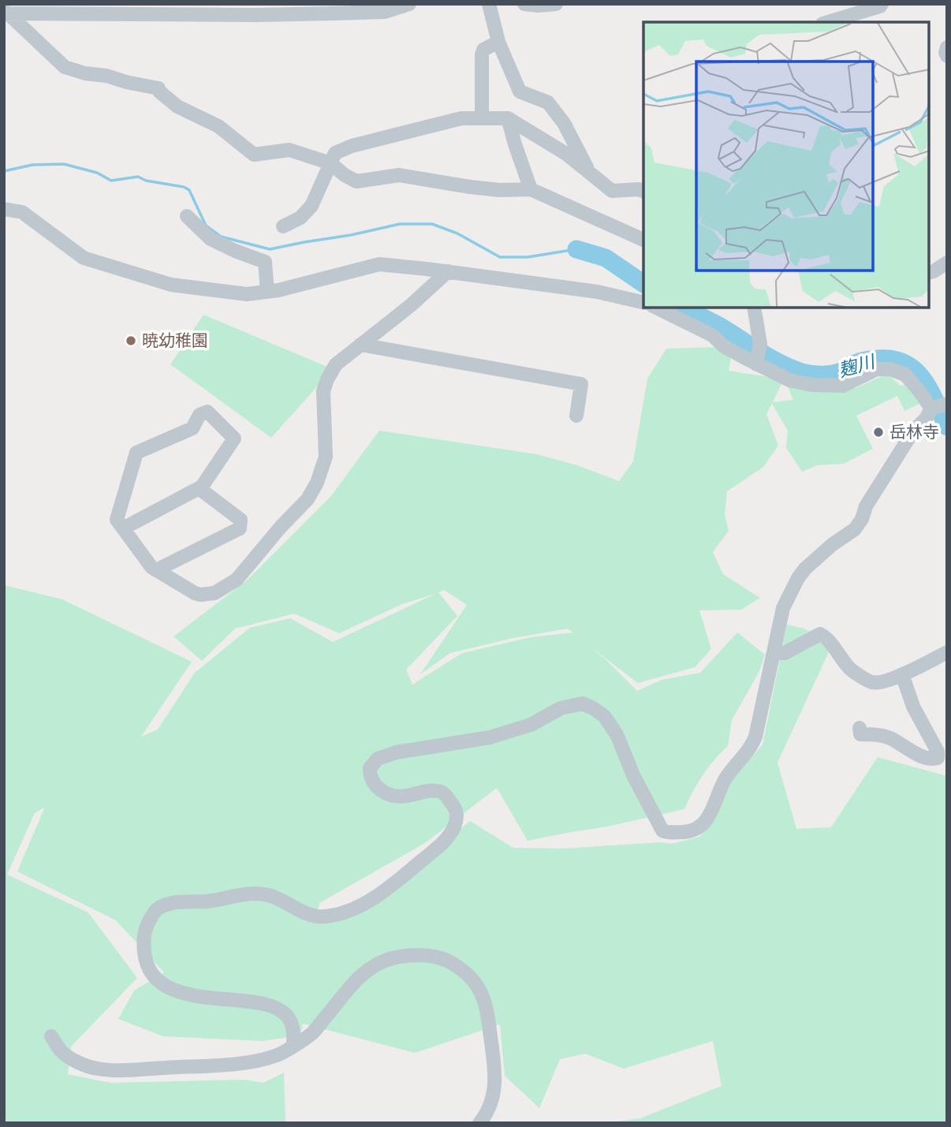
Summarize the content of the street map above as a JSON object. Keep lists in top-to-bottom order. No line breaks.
{"water":["麹川"],"places":["暁幼稚園","岳林寺"]}
